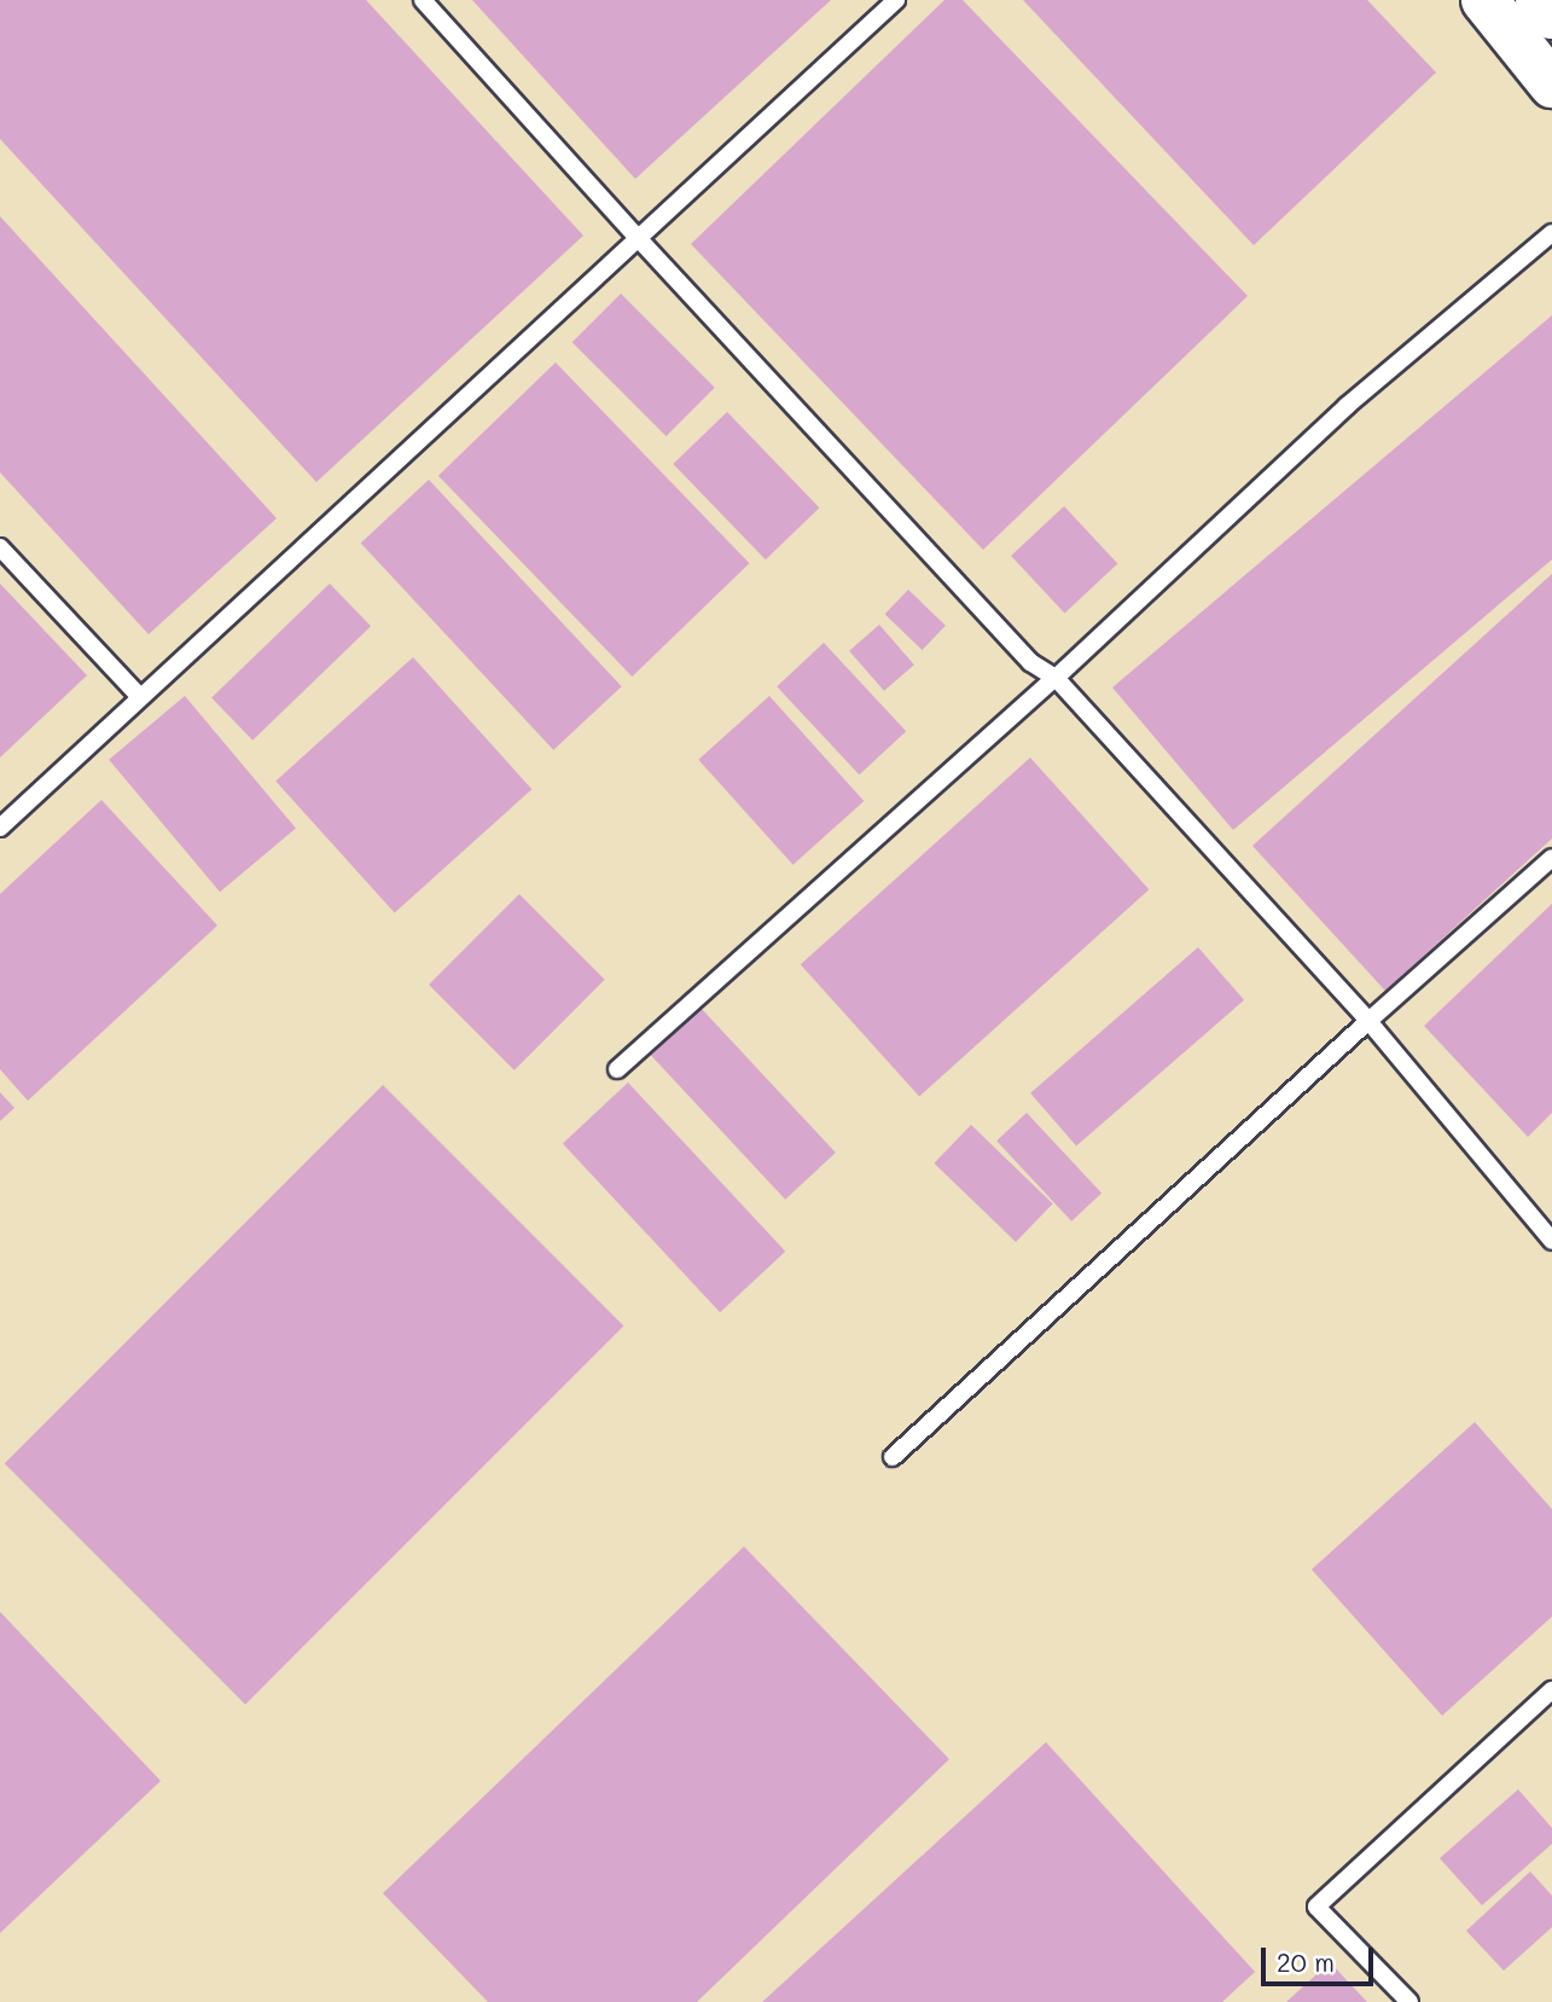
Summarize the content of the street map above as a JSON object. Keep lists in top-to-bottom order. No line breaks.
{"scale_bar":"20 m"}
